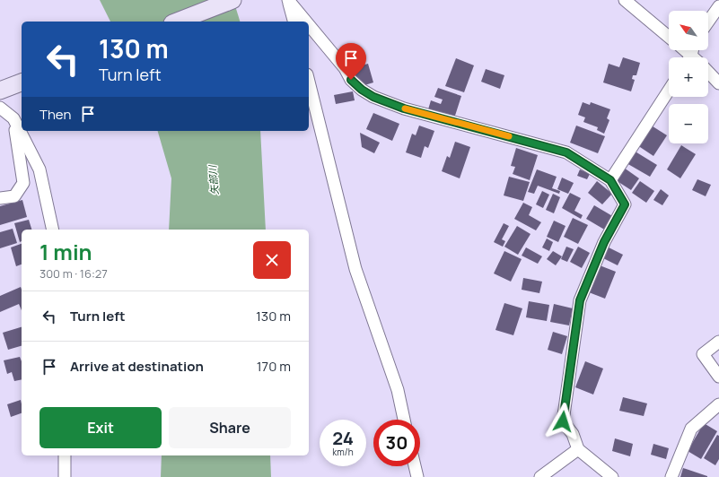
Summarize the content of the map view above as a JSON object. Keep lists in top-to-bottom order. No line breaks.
{"water":["矢部川"],"north":"top left","page":{"map_buttons":["+","−"],"turn":["130 m","Turn left"],"then":"Then","heading":["1 min","300 m · 16:27"],"list":[{"name":"Turn left","value":"130 m"},{"name":"Arrive at destination","value":"170 m"}],"buttons":["Exit","Share"],"speed":"24 km/h","limit":"30"}}
